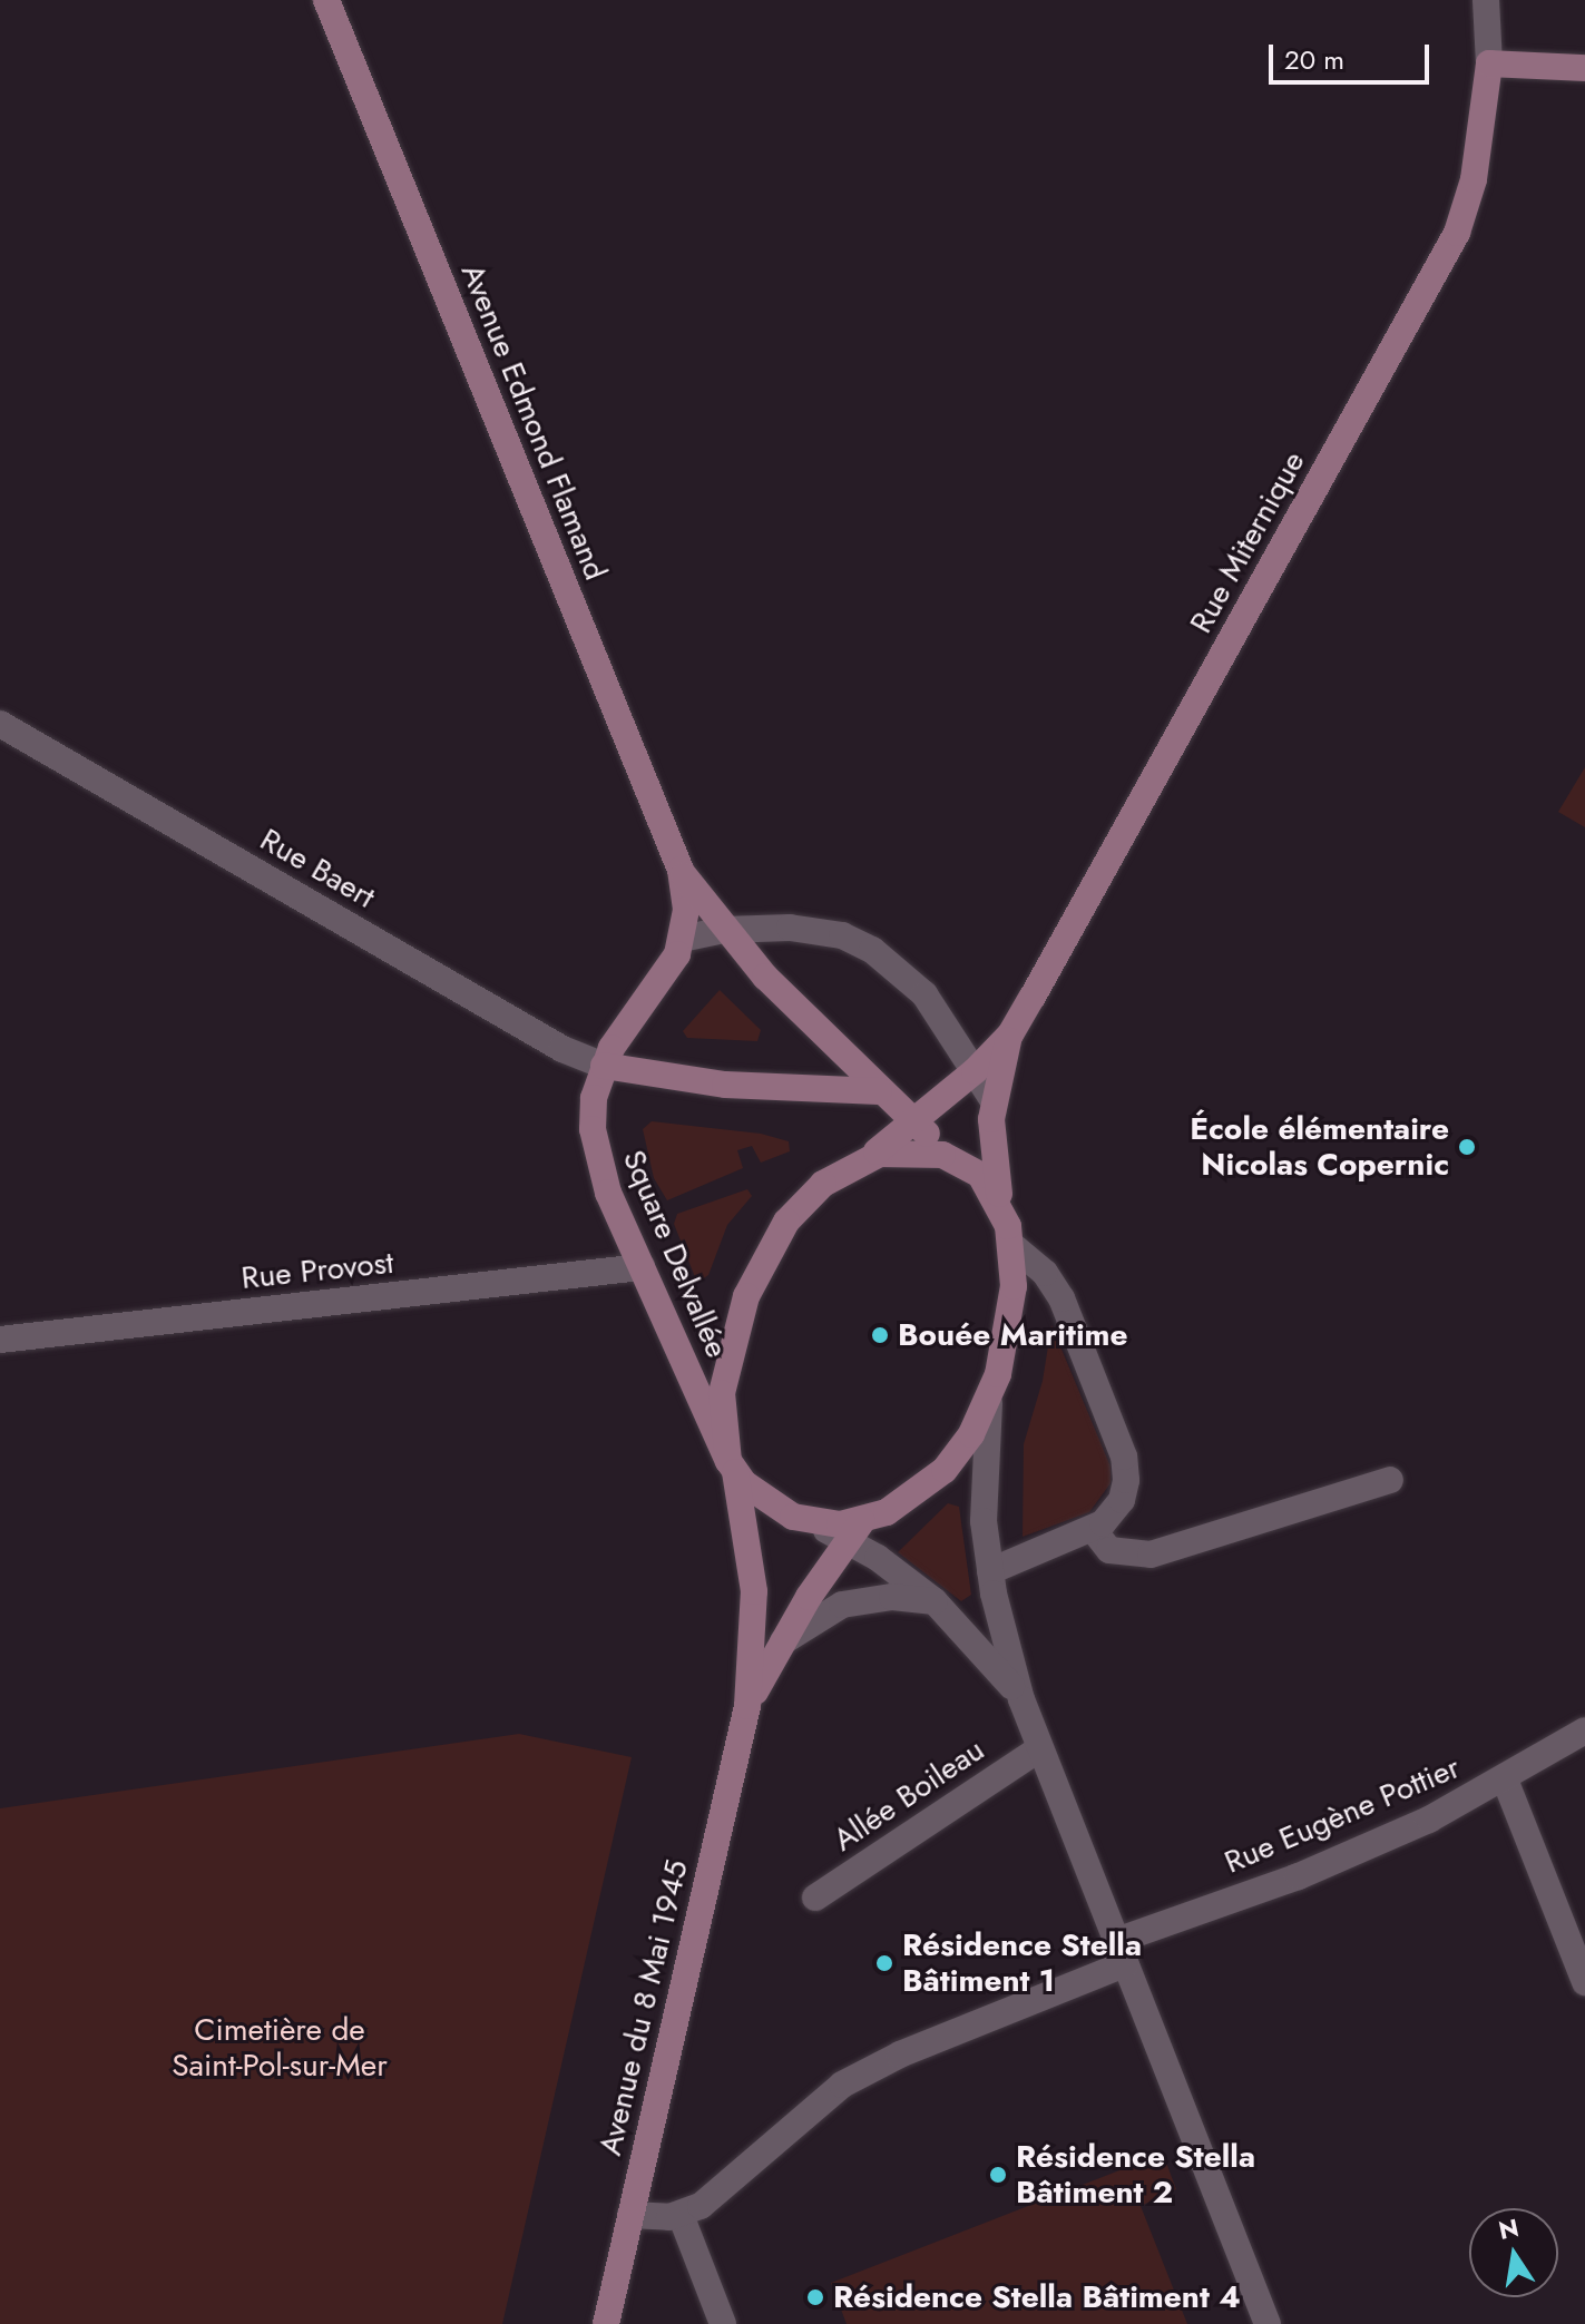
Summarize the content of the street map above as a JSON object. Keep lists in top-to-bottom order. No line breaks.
{"streets":{"street":["Avenue Edmond Flamand","Rue Miternique","Rue Baert","Square Delvallée","Rue Provost","Allée Boileau","Rue Eugène Pottier","Avenue du 8 Mai 1945"]},"crossings":[["Avenue Edmond Flamand","Square Delvallée"],["Rue Miternique","Square Delvallée"],["Rue Baert","Square Delvallée"],["Square Delvallée","Rue Provost"],["Square Delvallée","Avenue du 8 Mai 1945"]],"parks":["Cimetière de Saint-Pol-sur-Mer"],"places":["École élémentaire Nicolas Copernic","Bouée Maritime","Résidence Stella Bâtiment 1","Résidence Stella Bâtiment 2","Résidence Stella Bâtiment 4"],"scale_bar":"20 m","north":"top"}
